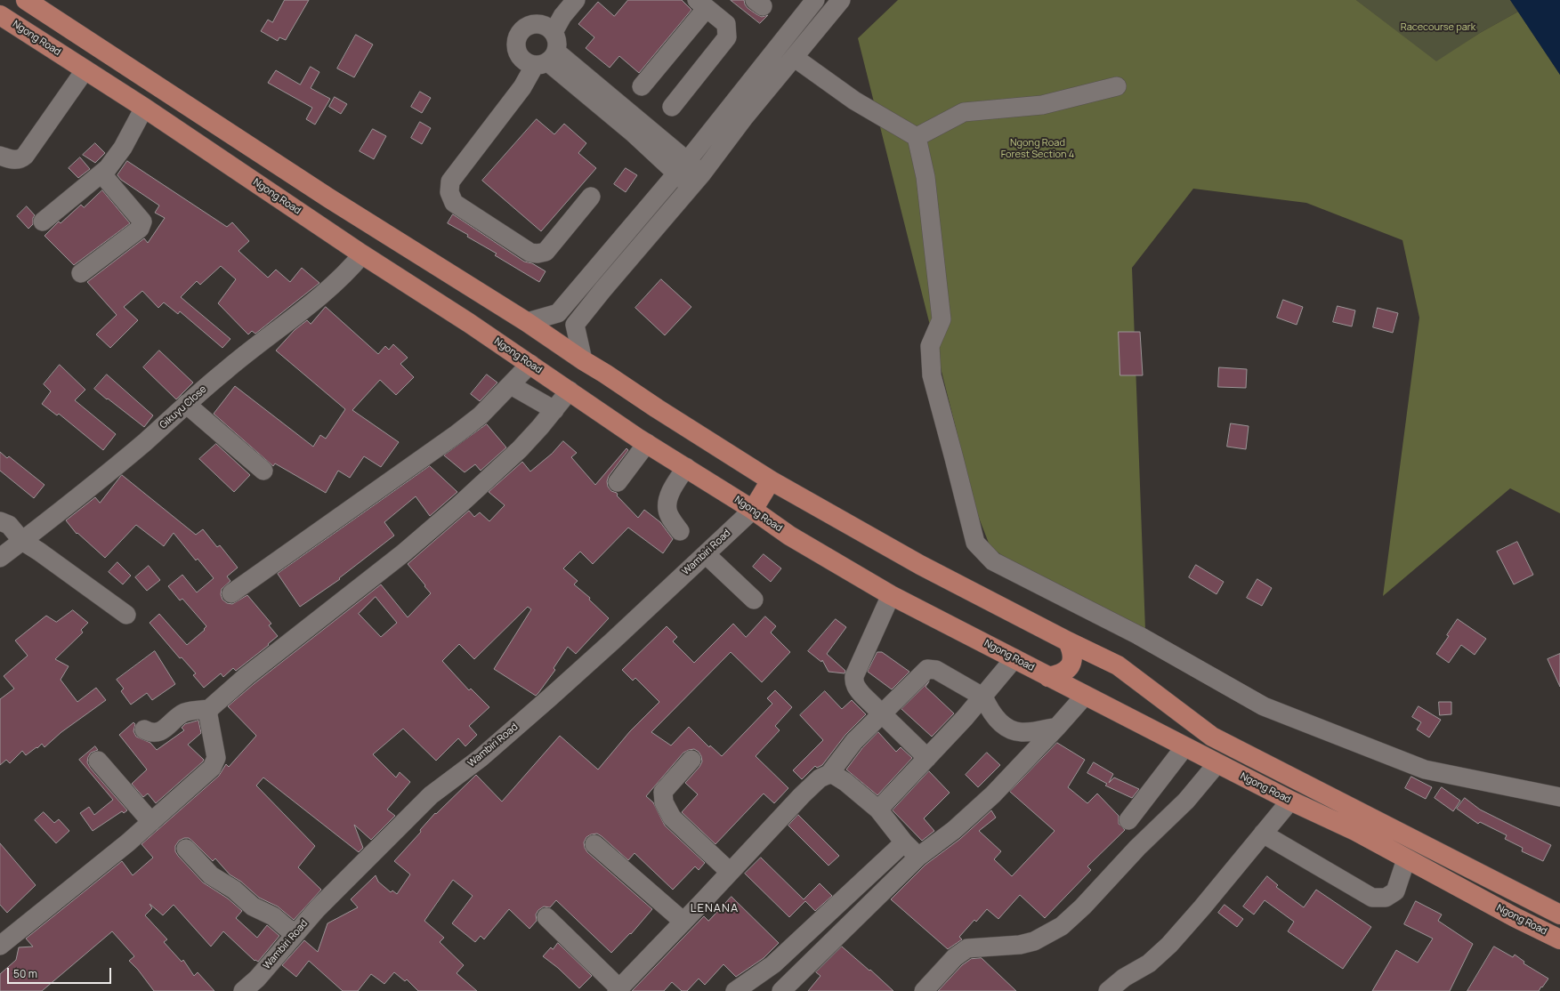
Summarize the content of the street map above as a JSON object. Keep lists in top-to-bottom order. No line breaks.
{"streets":{"main road":["Ngong Road"],"street":["Gikuyu Close","Wambiri Road"]},"crossings":[["Ngong Road","Gikuyu Close"],["Ngong Road","Wambiri Road"]],"districts":["LENANA"],"parks":["Racecourse park","Ngong Road Forest Section 4"],"scale_bar":"50 m"}
